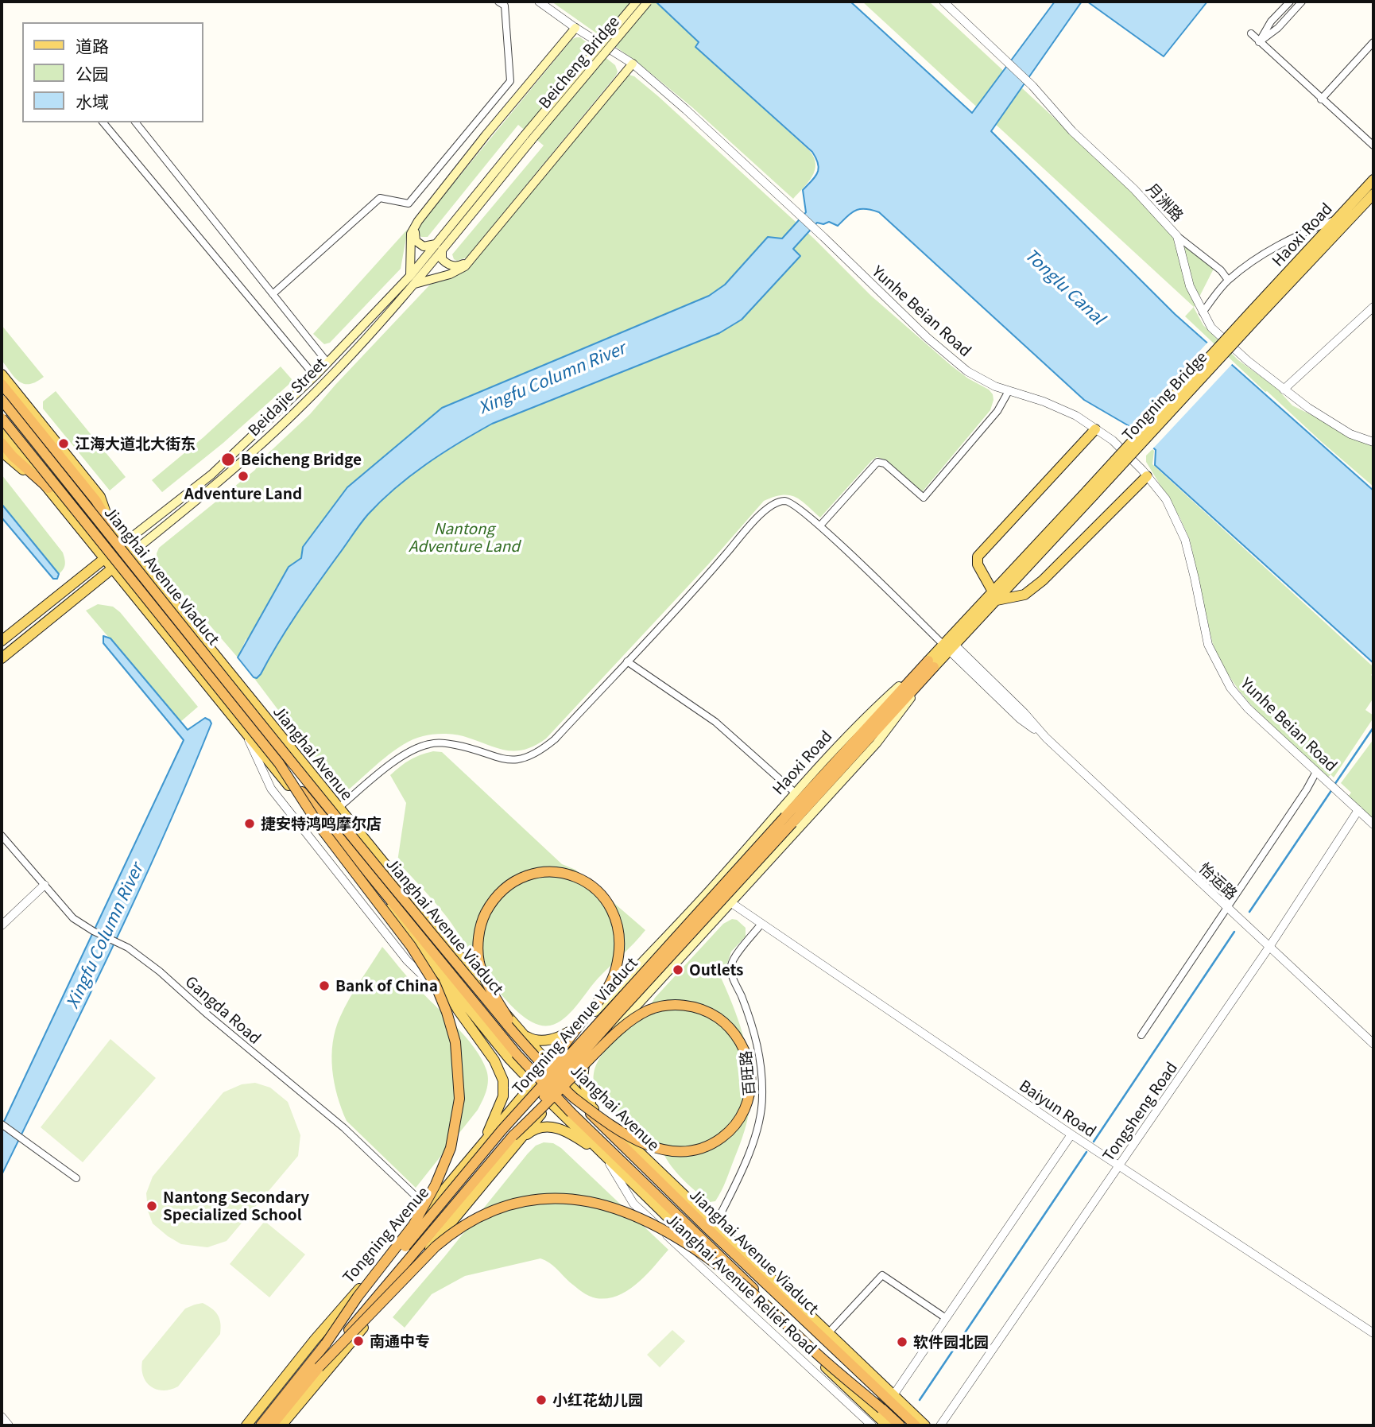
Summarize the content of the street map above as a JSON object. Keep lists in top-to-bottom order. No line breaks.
{"streets":{"highway":["Jianghai Avenue Viaduct","Tongning Avenue Viaduct"],"main road":["Beicheng Bridge","Haoxi Road","Tongning Bridge","Beidajie Street","Jianghai Avenue","Tongning Avenue"],"street":["月洲路","Yunhe Beian Road","怡运路","Gangda Road","百旺路","Baiyun Road","Tongsheng Road","Jianghai Avenue Relief Road"]},"crossings":[["Beicheng Bridge","Beidajie Street"],["Haoxi Road","Tongning Bridge"],["Haoxi Road","Jianghai Avenue"],["Haoxi Road","怡运路"],["Haoxi Road","Tongning Avenue Viaduct"],["Haoxi Road","Baiyun Road"],["Haoxi Road","Tongning Avenue"],["Yunhe Beian Road","Tongsheng Road"],["Beidajie Street","Jianghai Avenue"],["Jianghai Avenue","百旺路"],["Jianghai Avenue","Tongning Avenue"],["怡运路","Tongsheng Road"],["Gangda Road","Tongning Avenue"],["百旺路","Baiyun Road"],["Baiyun Road","Tongsheng Road"]],"water":["Tonglu Canal","Xingfu Column River"],"parks":["Nantong Adventure Land"],"places":["江海大道北大街东","Beicheng Bridge","Adventure Land","捷安特鸿鸣摩尔店","Outlets","Bank of China","Nantong Secondary Specialized School","南通中专","软件园北园","小红花幼儿园"],"legend":["道路","公园","水域"]}
